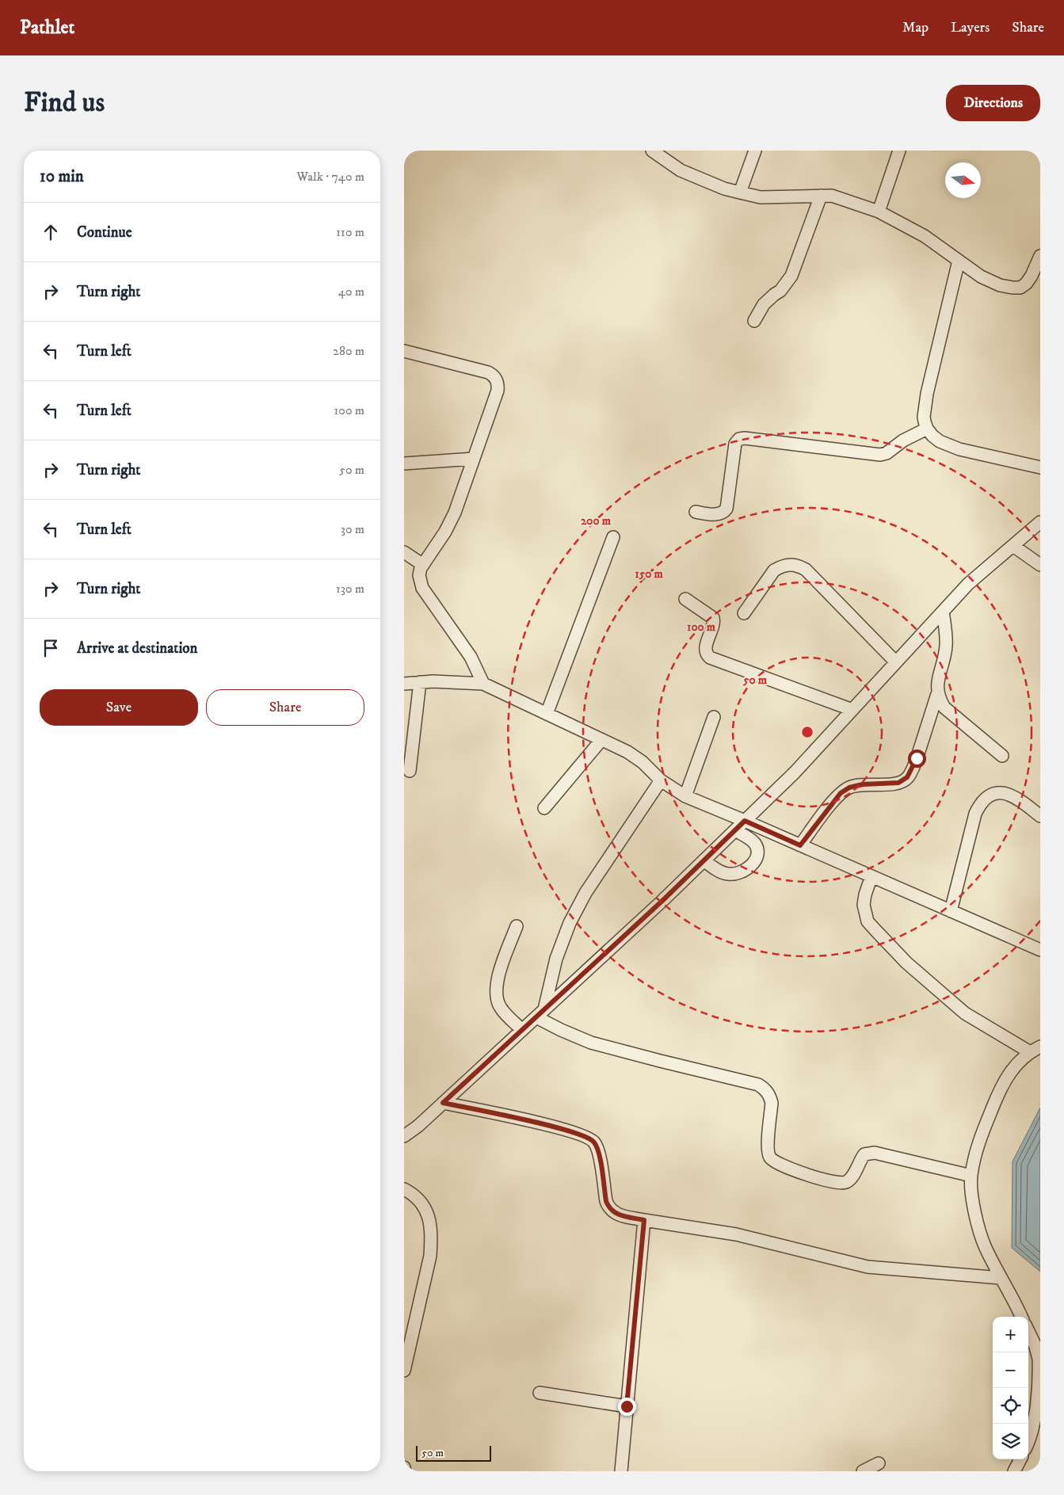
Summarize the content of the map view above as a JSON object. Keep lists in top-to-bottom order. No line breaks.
{"scale_bar":"50 m","north":"right","page":{"header":"Pathlet","nav":["Map","Layers","Share"],"buttons":["Directions",["Save","Share"]],"title":"Find us","heading":["10 min","Walk · 740 m"],"list":[["Continue","110 m"],["Turn right","40 m"],["Turn left","280 m"],["Turn left","100 m"],["Turn right","50 m"],["Turn left","30 m"],["Turn right","130 m"],"Arrive at destination"],"map_buttons":["+","−"],"scale":"50 m"},"rings":["200 m","150 m","100 m","50 m"]}
